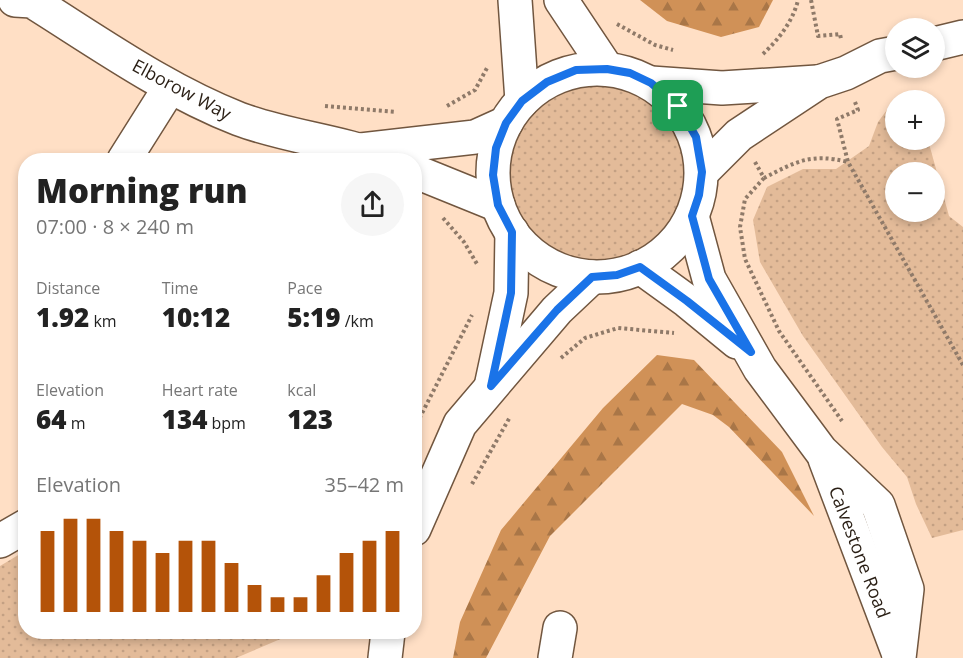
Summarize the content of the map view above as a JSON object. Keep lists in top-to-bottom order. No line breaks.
{"streets":{"street":["Elborow Way","Calvestone Road"]},"crossings":[["Elborow Way","Calvestone Road"]],"page":{"map_buttons":["+","−"],"heading":["Morning run","07:00 · 8 × 240 m"],"stats":[["Distance","1.92 km"],["Time","10:12"],["Pace","5:19 /km"],["Elevation","64 m"],["Heart rate","134 bpm"],["kcal","123"]],"chart":["Elevation","35–42 m"]}}
